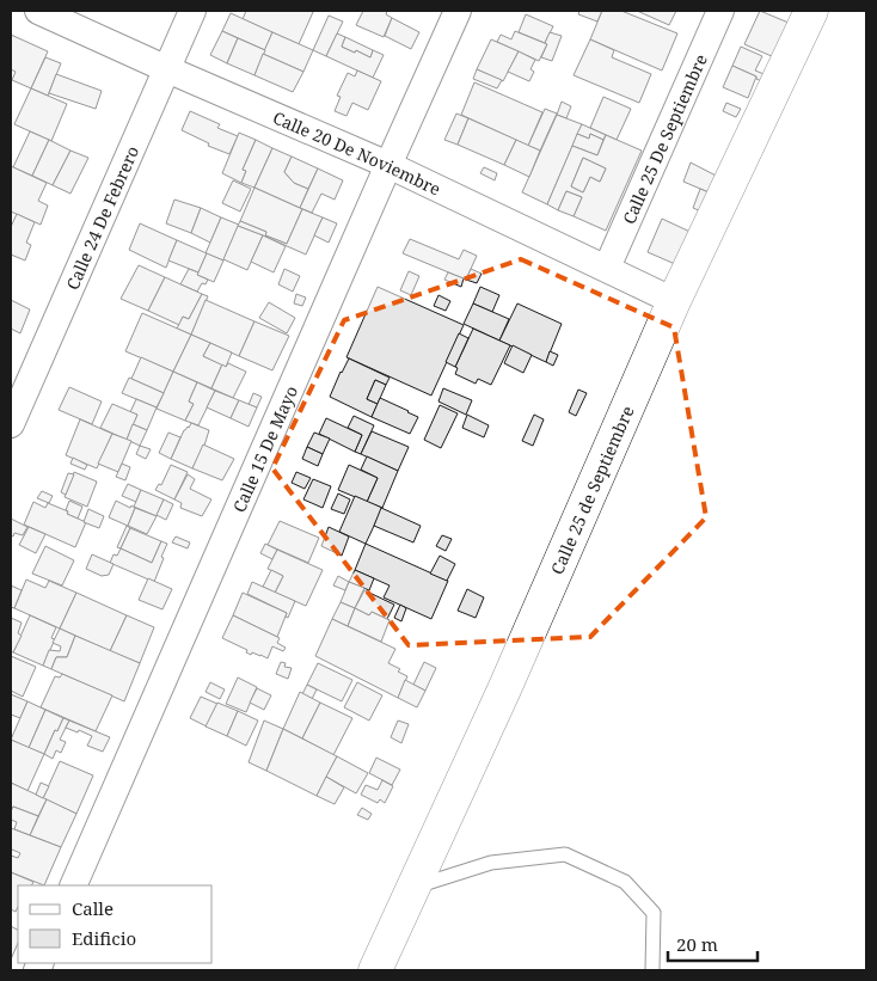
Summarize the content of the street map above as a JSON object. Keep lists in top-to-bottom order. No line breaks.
{"streets":{"main road":["Calle 25 de Septiembre"],"street":["Calle 25 De Septiembre","Calle 20 De Noviembre","Calle 24 De Febrero","Calle 15 De Mayo"]},"crossings":[["Calle 25 De Septiembre","Calle 20 De Noviembre"],["Calle 20 De Noviembre","Calle 24 De Febrero"],["Calle 20 De Noviembre","Calle 15 De Mayo"],["Calle 20 De Noviembre","Calle 25 de Septiembre"]],"legend":["Calle","Edificio"],"scale_bar":"20 m"}
